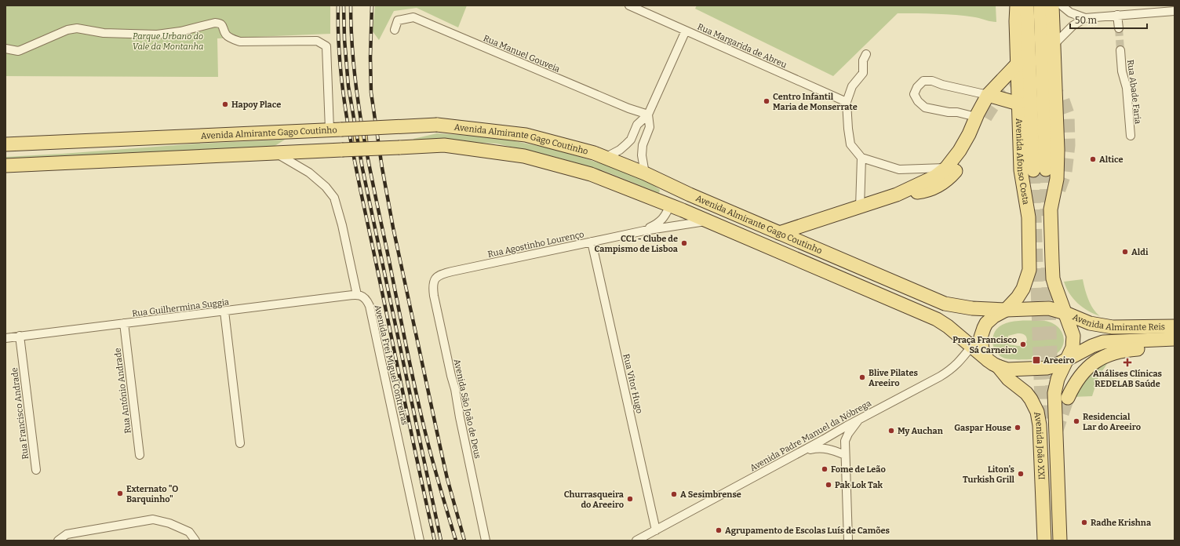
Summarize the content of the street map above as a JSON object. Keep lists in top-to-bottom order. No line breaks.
{"streets":{"main road":["Avenida Almirante Gago Coutinho","Avenida Afonso Costa","Avenida Almirante Reis","Avenida João XXI"],"street":["Rua Margarida de Abreu","Rua Manuel Gouveia","Rua Abade Faria","Rua Agostinho Lourenço","Rua Guilhermina Suggia","Avenida Frei Miguel Contreiras","Rua Vitor Hugo","Rua António Andrade","Avenida São João de Deus","Rua Francisco Andrade","Avenida Padre Manuel da Nóbrega"]},"crossings":[["Avenida Almirante Gago Coutinho","Avenida Afonso Costa"],["Avenida Almirante Gago Coutinho","Rua Agostinho Lourenço"],["Avenida Almirante Gago Coutinho","Avenida Almirante Reis"],["Avenida Almirante Gago Coutinho","Avenida Padre Manuel da Nóbrega"],["Avenida Almirante Gago Coutinho","Avenida João XXI"],["Avenida Afonso Costa","Avenida Almirante Reis"],["Avenida Afonso Costa","Avenida Padre Manuel da Nóbrega"],["Avenida Afonso Costa","Avenida João XXI"],["Rua Agostinho Lourenço","Rua Vitor Hugo"],["Rua Agostinho Lourenço","Avenida São João de Deus"],["Rua Guilhermina Suggia","Avenida Frei Miguel Contreiras"],["Rua Guilhermina Suggia","Rua António Andrade"],["Rua Guilhermina Suggia","Rua Francisco Andrade"],["Avenida Almirante Reis","Avenida Padre Manuel da Nóbrega"],["Avenida Almirante Reis","Avenida João XXI"],["Rua Vitor Hugo","Avenida Padre Manuel da Nóbrega"],["Avenida Padre Manuel da Nóbrega","Avenida João XXI"]],"parks":["Parque Urbano do Vale da Montanha"],"places":{"other":["Centro Infantil Maria de Monserrate","Hapoy Place","Altice","CCL - Clube de Campismo de Lisboa","Aldi","Praça Francisco Sá Carneiro","Blive Pilates Areeiro","Residencial Lar do Areeiro","Gaspar House","My Auchan","Fome de Leão","Liton's Turkish Grill","Pak Lok Tak","Externato \"O Barquinho\"","A Sesimbrense","Churrasqueira do Areeiro","Radhe Krishna","Agrupamento de Escolas Luís de Camões"],"transit":["Areeiro"],"health":["Análises Clínicas REDELAB Saúde"]},"scale_bar":"50 m"}
